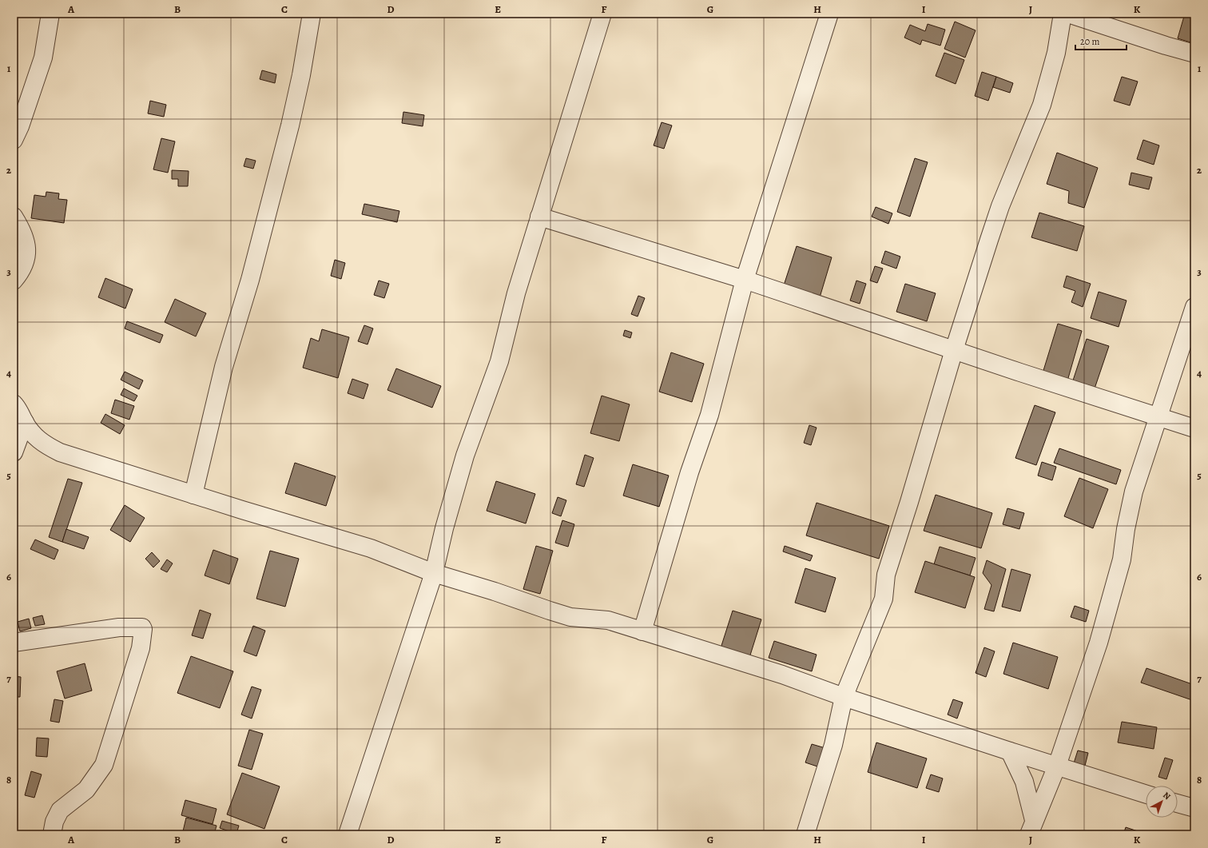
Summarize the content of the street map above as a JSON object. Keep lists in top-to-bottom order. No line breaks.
{"scale_bar":"20 m","north":"top right","grid":{"columns":["A","B","C","D","E","F","G","H","I","J","K"],"rows":["1","2","3","4","5","6","7","8"]}}
